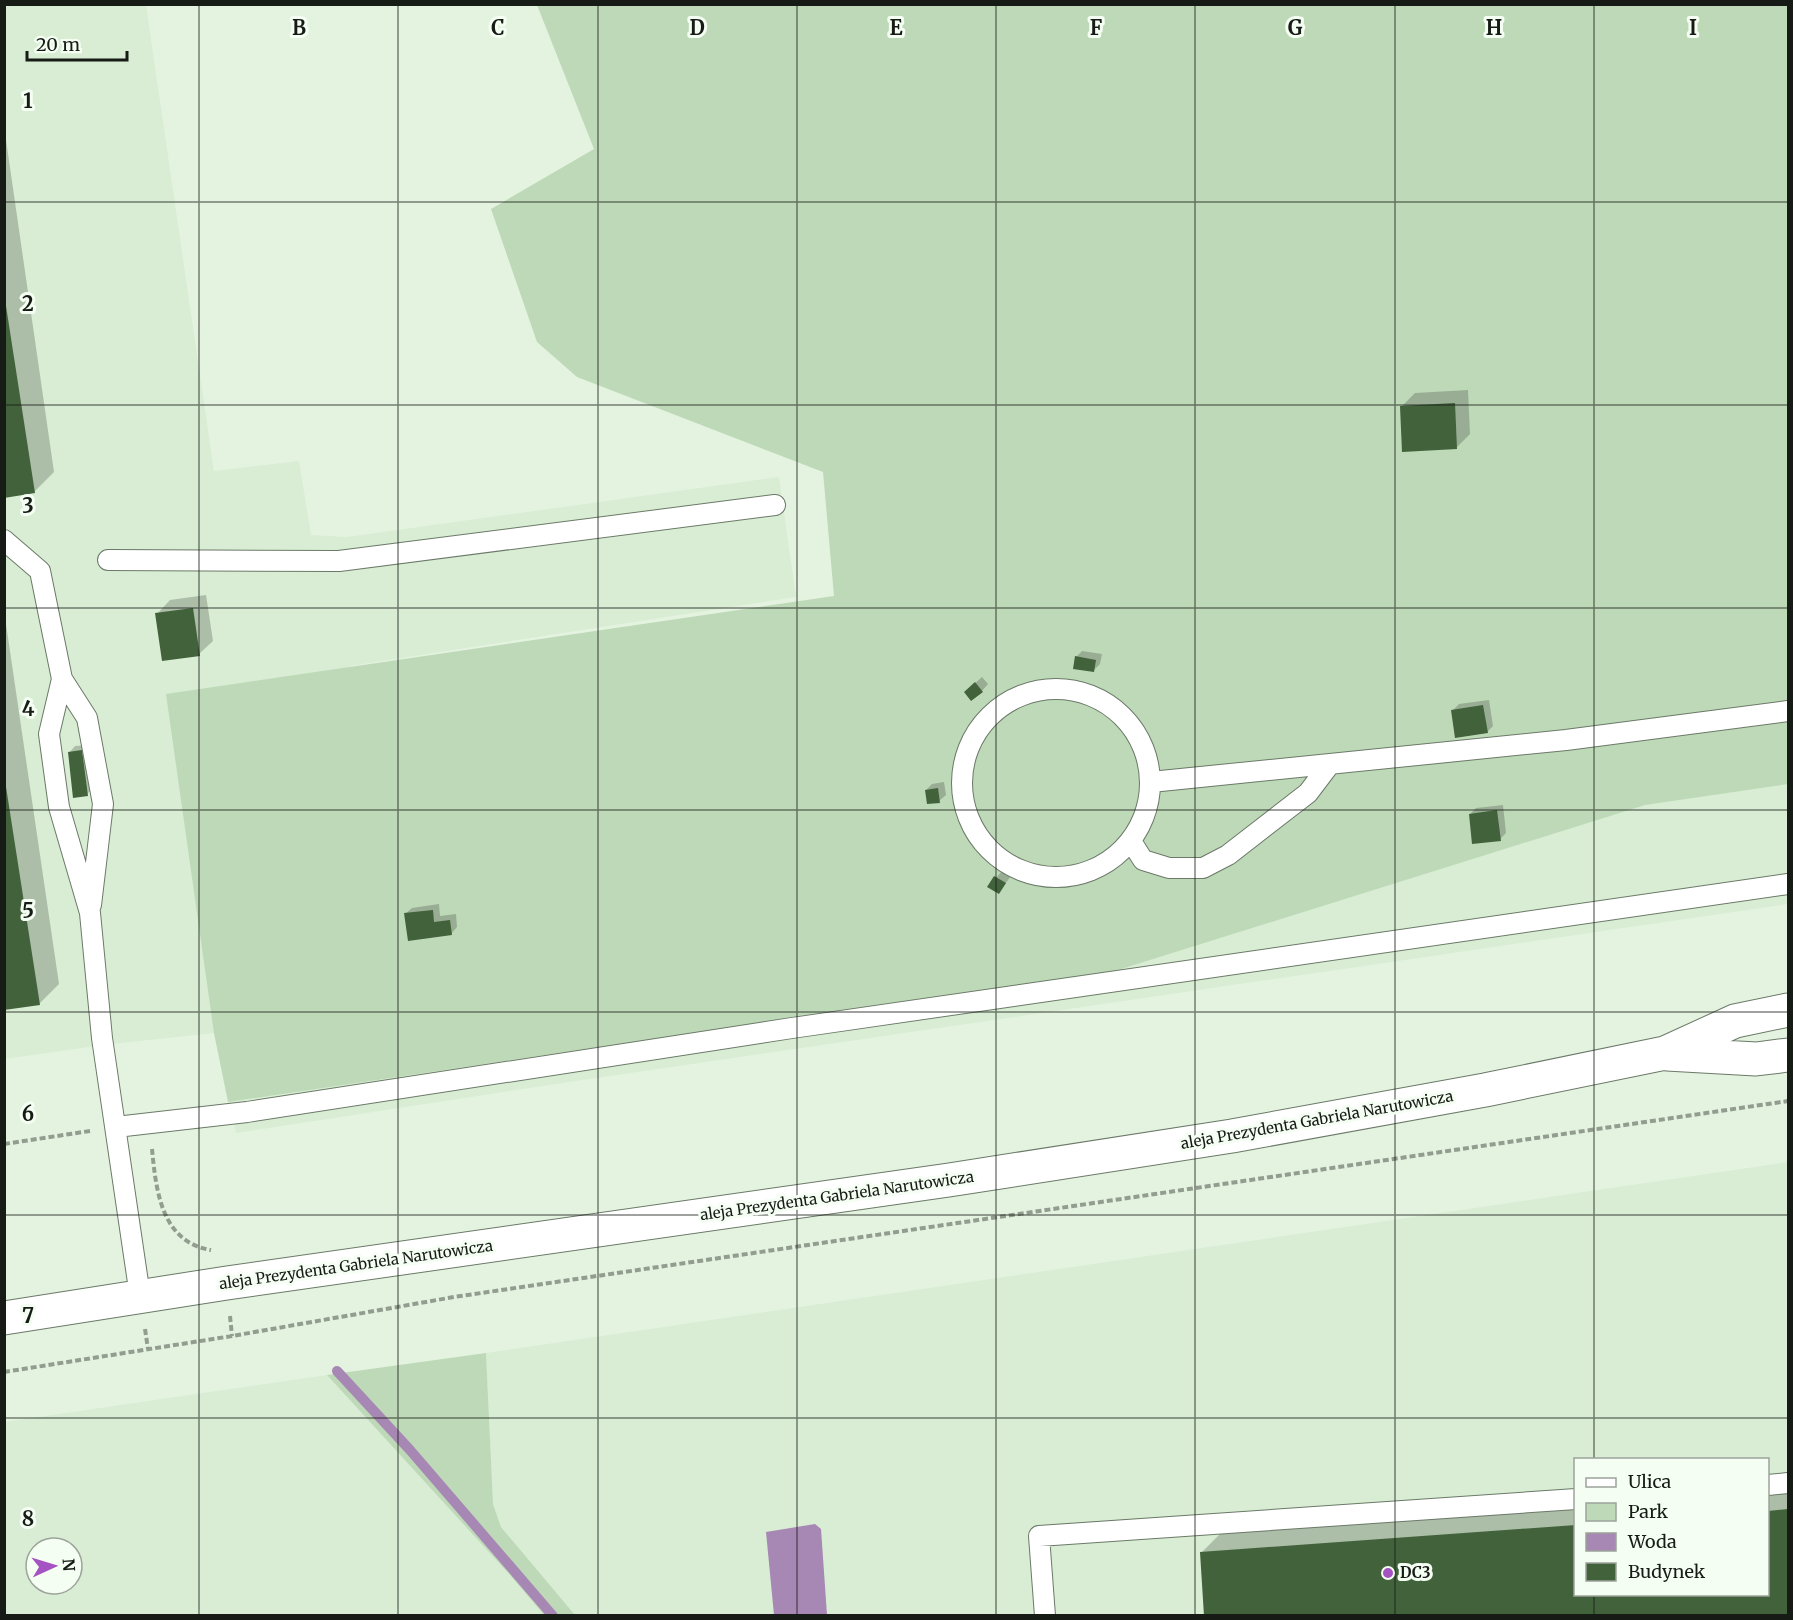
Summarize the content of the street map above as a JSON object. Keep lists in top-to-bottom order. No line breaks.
{"streets":{"street":["aleja Prezydenta Gabriela Narutowicza"]},"places":["DC3"],"legend":["Ulica","Park","Woda","Budynek"],"scale_bar":"20 m","north":"right","grid":{"columns":["B","C","D","E","F","G","H","I"],"rows":["1","2","3","4","5","6","7","8"]}}
